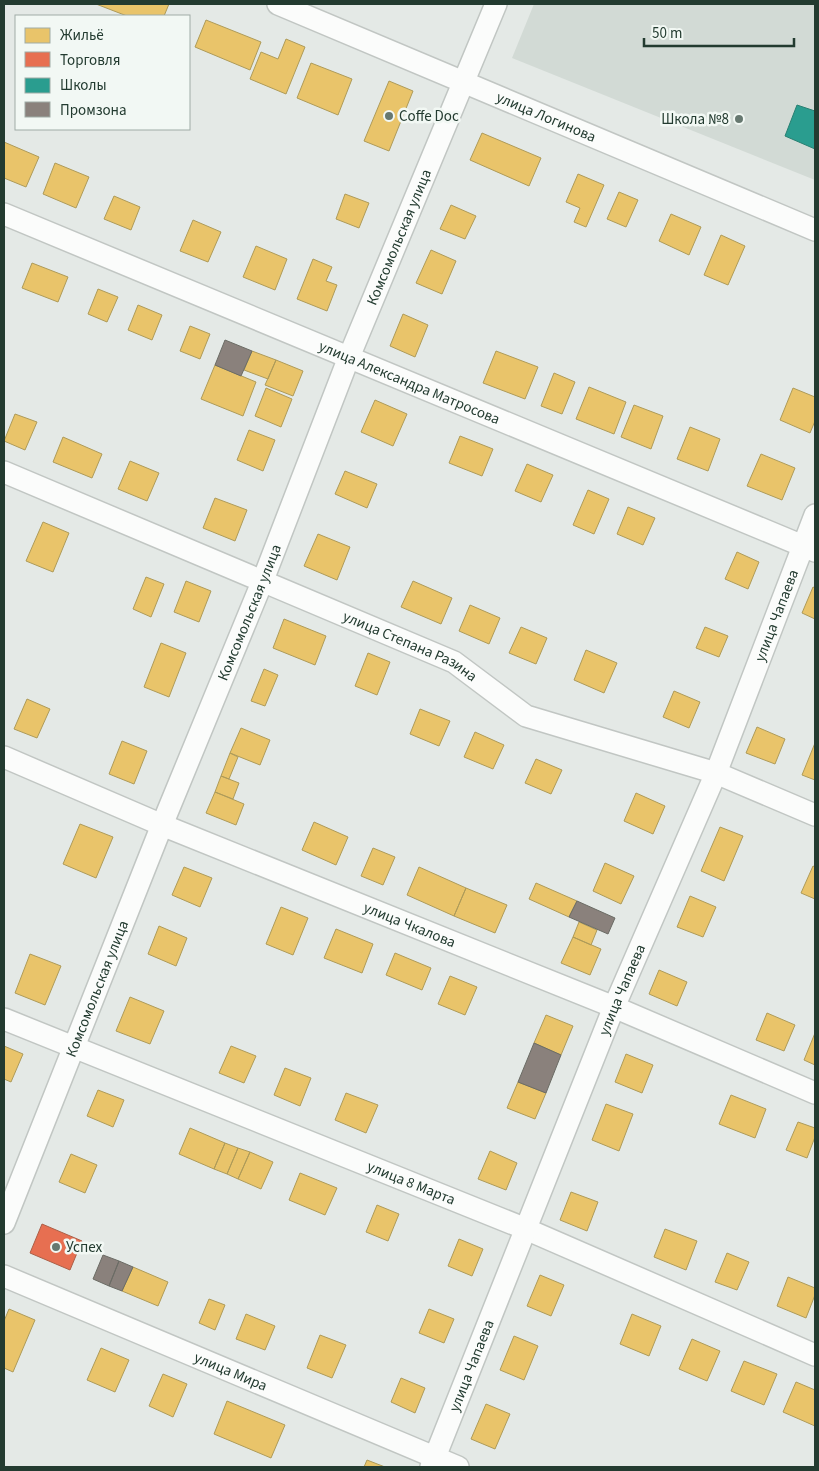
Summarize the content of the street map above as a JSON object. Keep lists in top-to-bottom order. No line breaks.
{"streets":{"street":["улица Логинова","Комсомольская улица","улица Александра Матросова","улица Чапаева","улица Степана Разина","улица Чкалова","улица 8 Марта","улица Мира"]},"crossings":[["улица Логинова","Комсомольская улица"],["Комсомольская улица","улица Александра Матросова"],["Комсомольская улица","улица Степана Разина"],["Комсомольская улица","улица Чкалова"],["Комсомольская улица","улица 8 Марта"],["улица Александра Матросова","улица Чапаева"],["улица Чапаева","улица Степана Разина"],["улица Чапаева","улица Чкалова"],["улица Чапаева","улица 8 Марта"],["улица Чапаева","улица Мира"]],"places":["Coffe Doc","Школа №8","Успех"],"legend":["Жильё","Торговля","Школы","Промзона"],"scale_bar":"50 m"}
